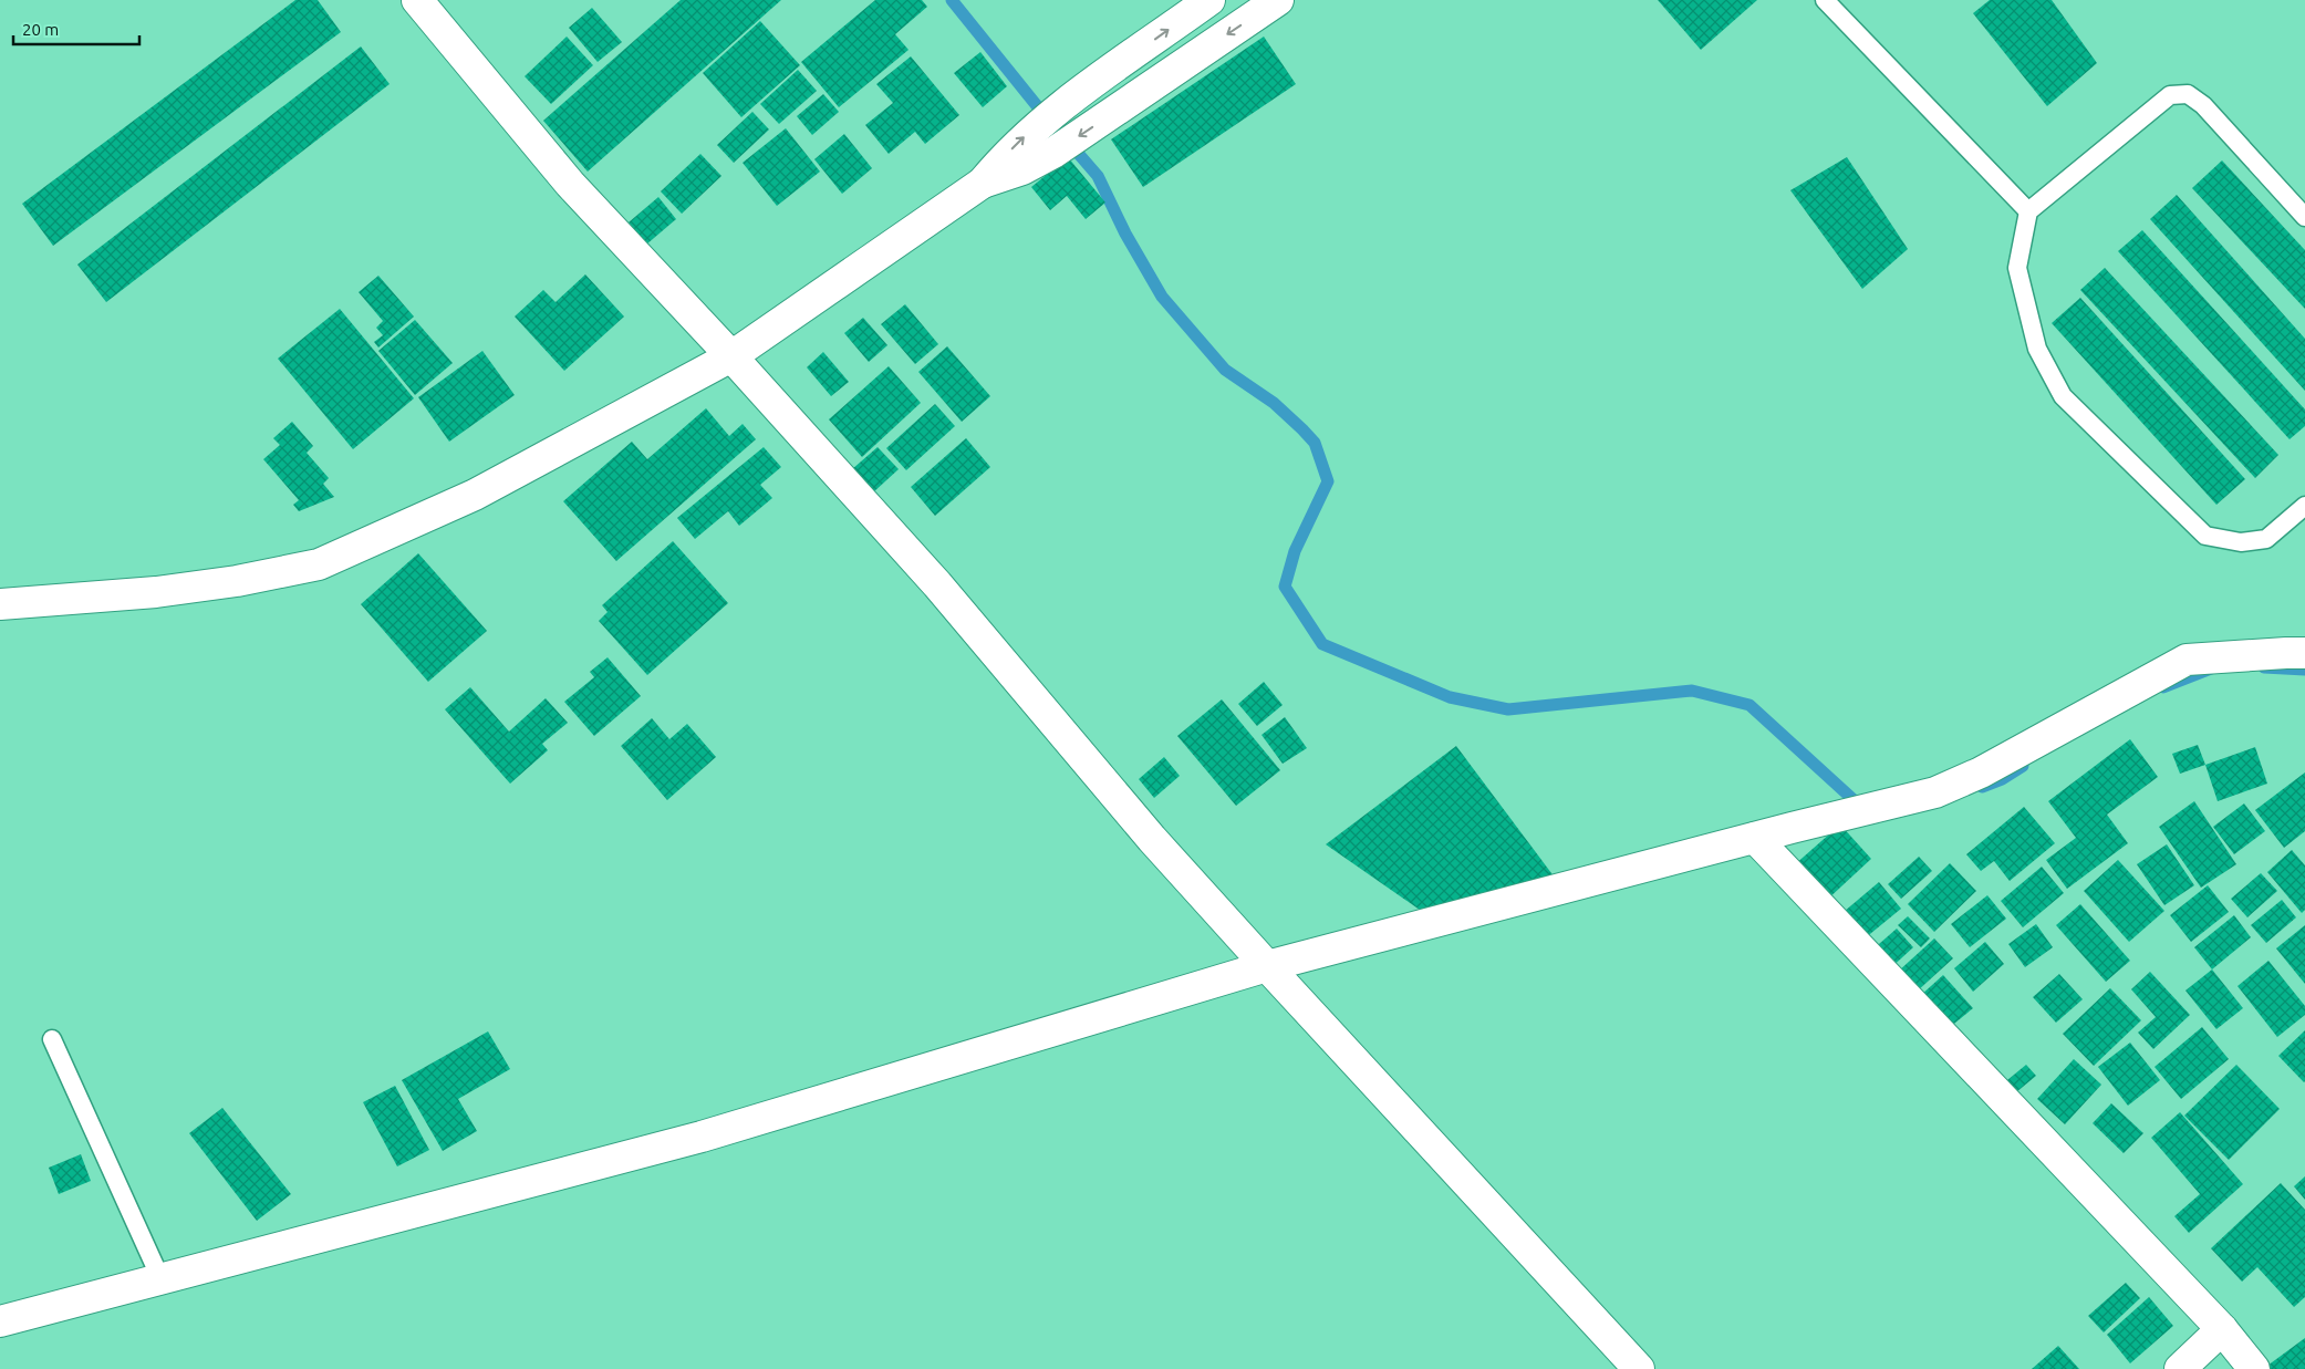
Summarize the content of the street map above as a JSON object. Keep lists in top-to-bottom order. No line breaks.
{"scale_bar":"20 m"}
